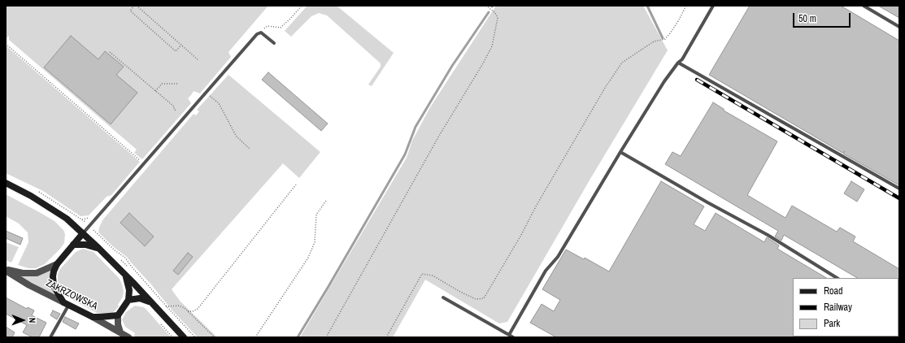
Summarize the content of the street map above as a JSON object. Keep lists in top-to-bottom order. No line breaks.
{"streets":{"street":["ZAKRZOWSKA"]},"legend":["Road","Railway","Park"],"scale_bar":"50 m","north":"right"}
